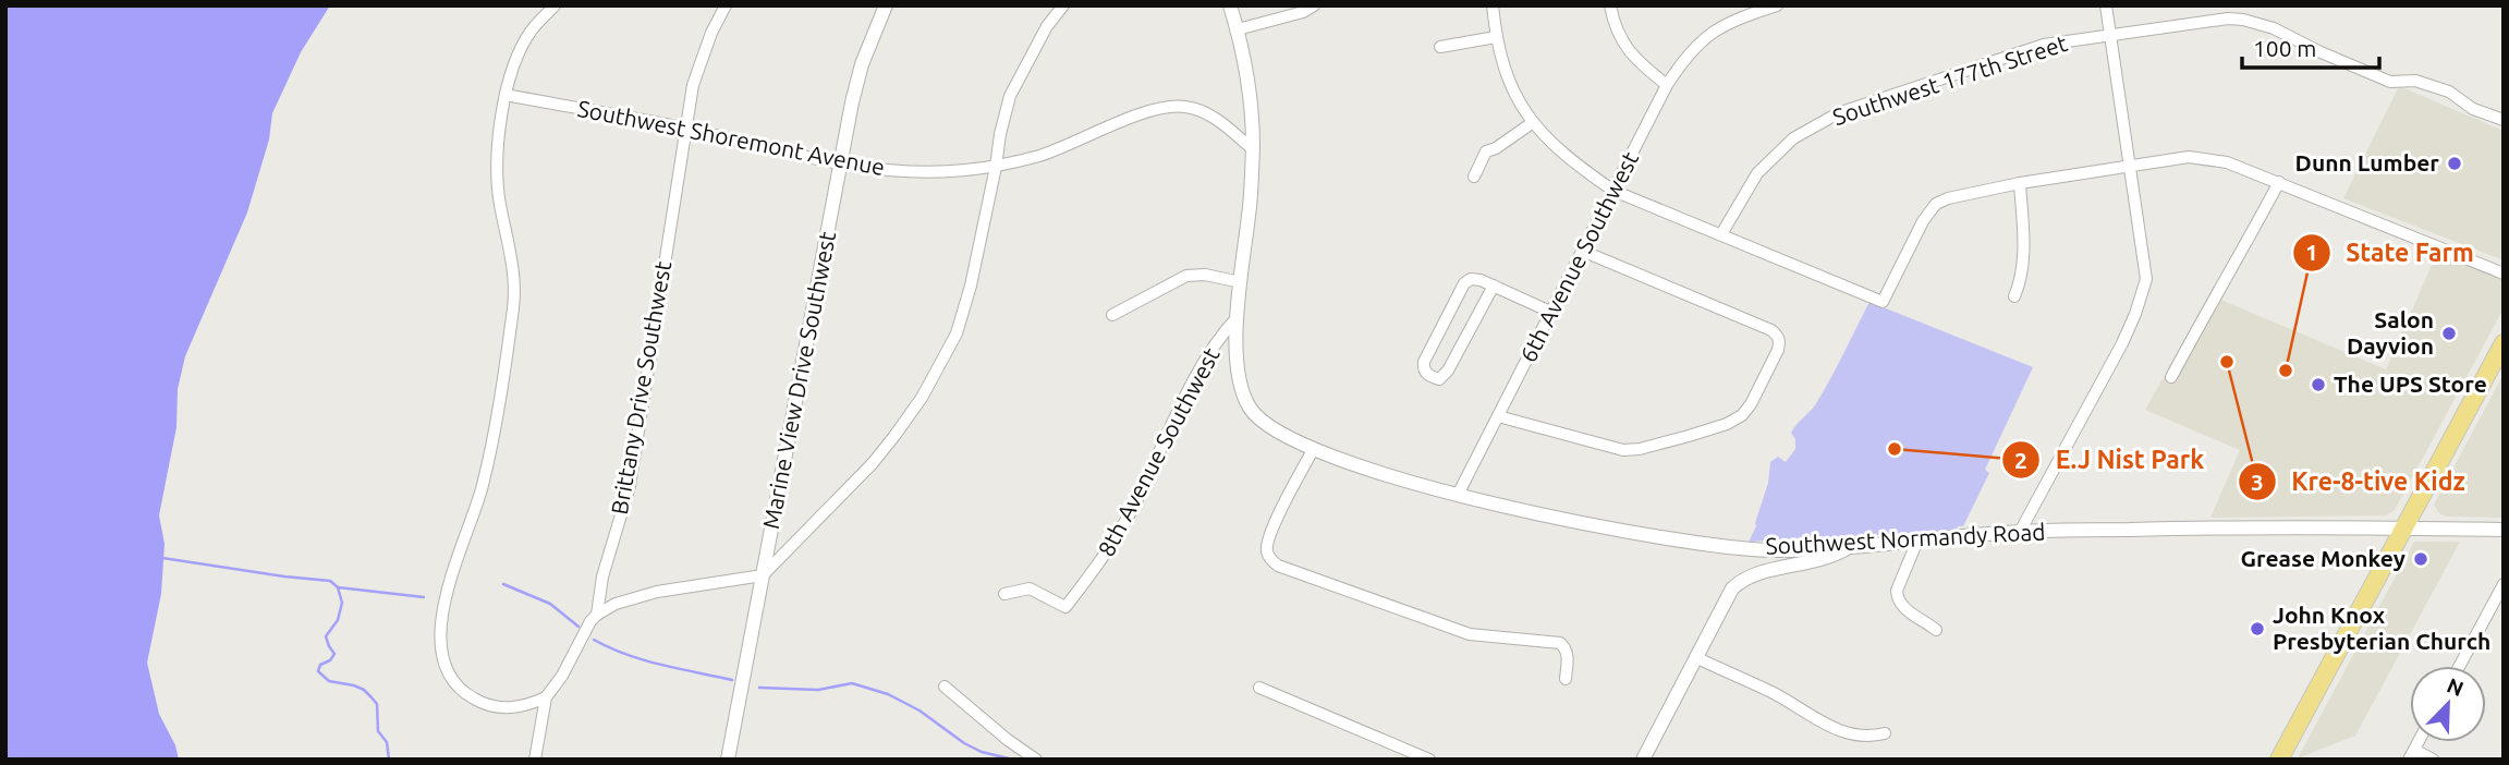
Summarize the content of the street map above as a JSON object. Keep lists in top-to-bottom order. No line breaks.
{"streets":{"street":["Southwest 177th Street","Southwest Shoremont Avenue","6th Avenue Southwest","Marine View Drive Southwest","Brittany Drive Southwest","8th Avenue Southwest","Southwest Normandy Road"]},"crossings":[["Southwest Shoremont Avenue","Marine View Drive Southwest"],["Southwest Shoremont Avenue","Brittany Drive Southwest"],["Southwest Shoremont Avenue","Southwest Normandy Road"],["6th Avenue Southwest","Southwest Normandy Road"],["8th Avenue Southwest","Southwest Normandy Road"]],"places":["Dunn Lumber","Salon Dayvion","Kre-8-tive Kidz","State Farm","The UPS Store","E.J Nist Park","Grease Monkey","John Knox Presbyterian Church"],"scale_bar":"100 m","north":"top right"}
